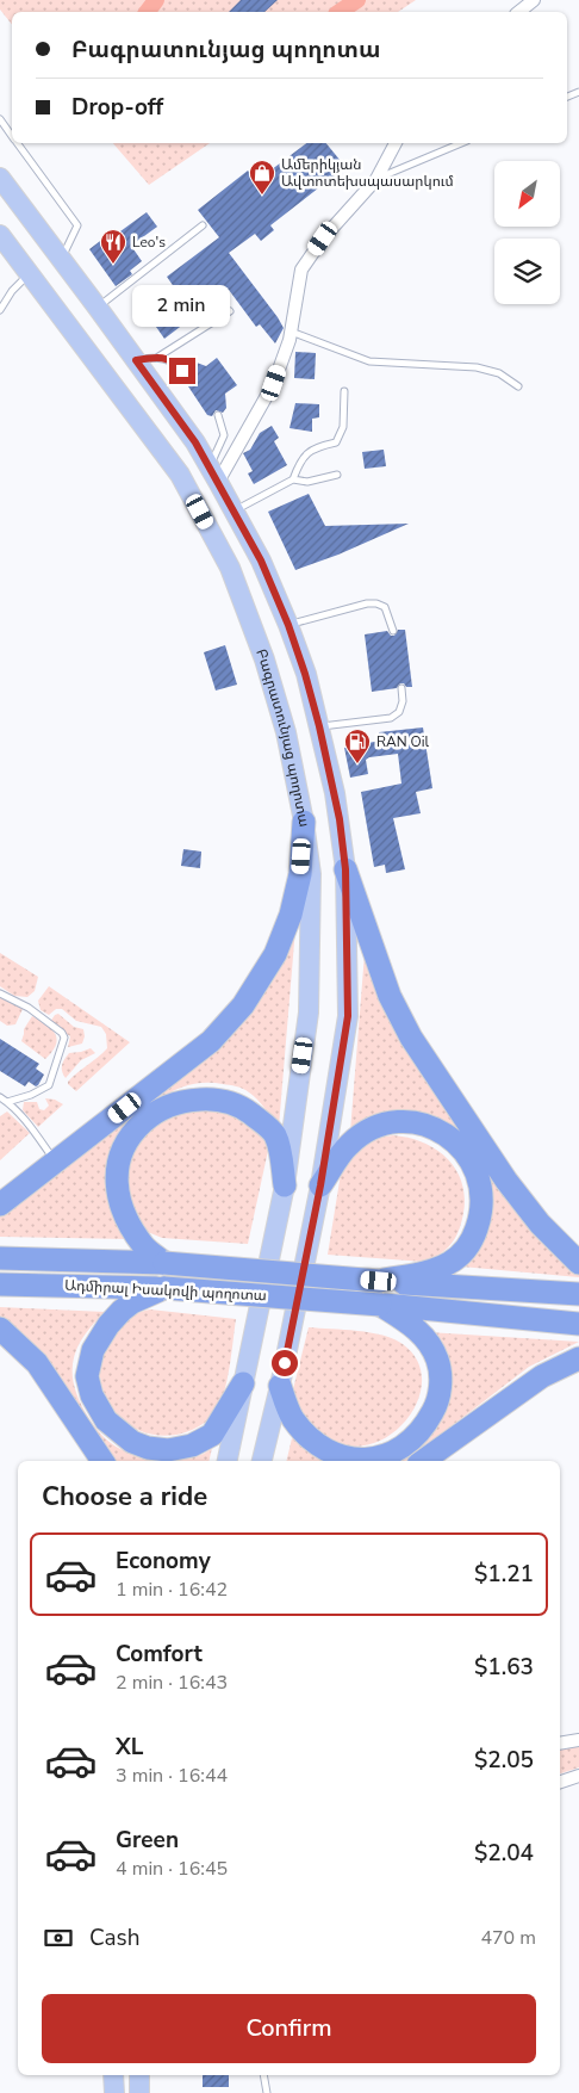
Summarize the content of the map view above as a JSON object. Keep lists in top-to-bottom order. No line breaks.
{"streets":{"highway":["Ադմիրալ Իսակովի պողոտա"],"main road":["Բագրատունյաց պողոտա"]},"places":{"shop":["Ամերիկյան Ավտոտեխսպասարկում"],"restaurant":["Leo's"],"fuel station":["RAN Oil"]},"north":"bottom left","page":{"banner":["Բագրատունյաց պողոտա","Drop-off"],"bubble":"2 min","heading":"Choose a ride","list":[{"name":"Economy","note":"1 min · 16:42","value":"$1.21"},{"name":"Comfort","note":"2 min · 16:43","value":"$1.63"},{"name":"XL","note":"3 min · 16:44","value":"$2.05"},{"name":"Green","note":"4 min · 16:45","value":"$2.04"}],"pay":["Cash","470 m"],"buttons":"Confirm"}}
